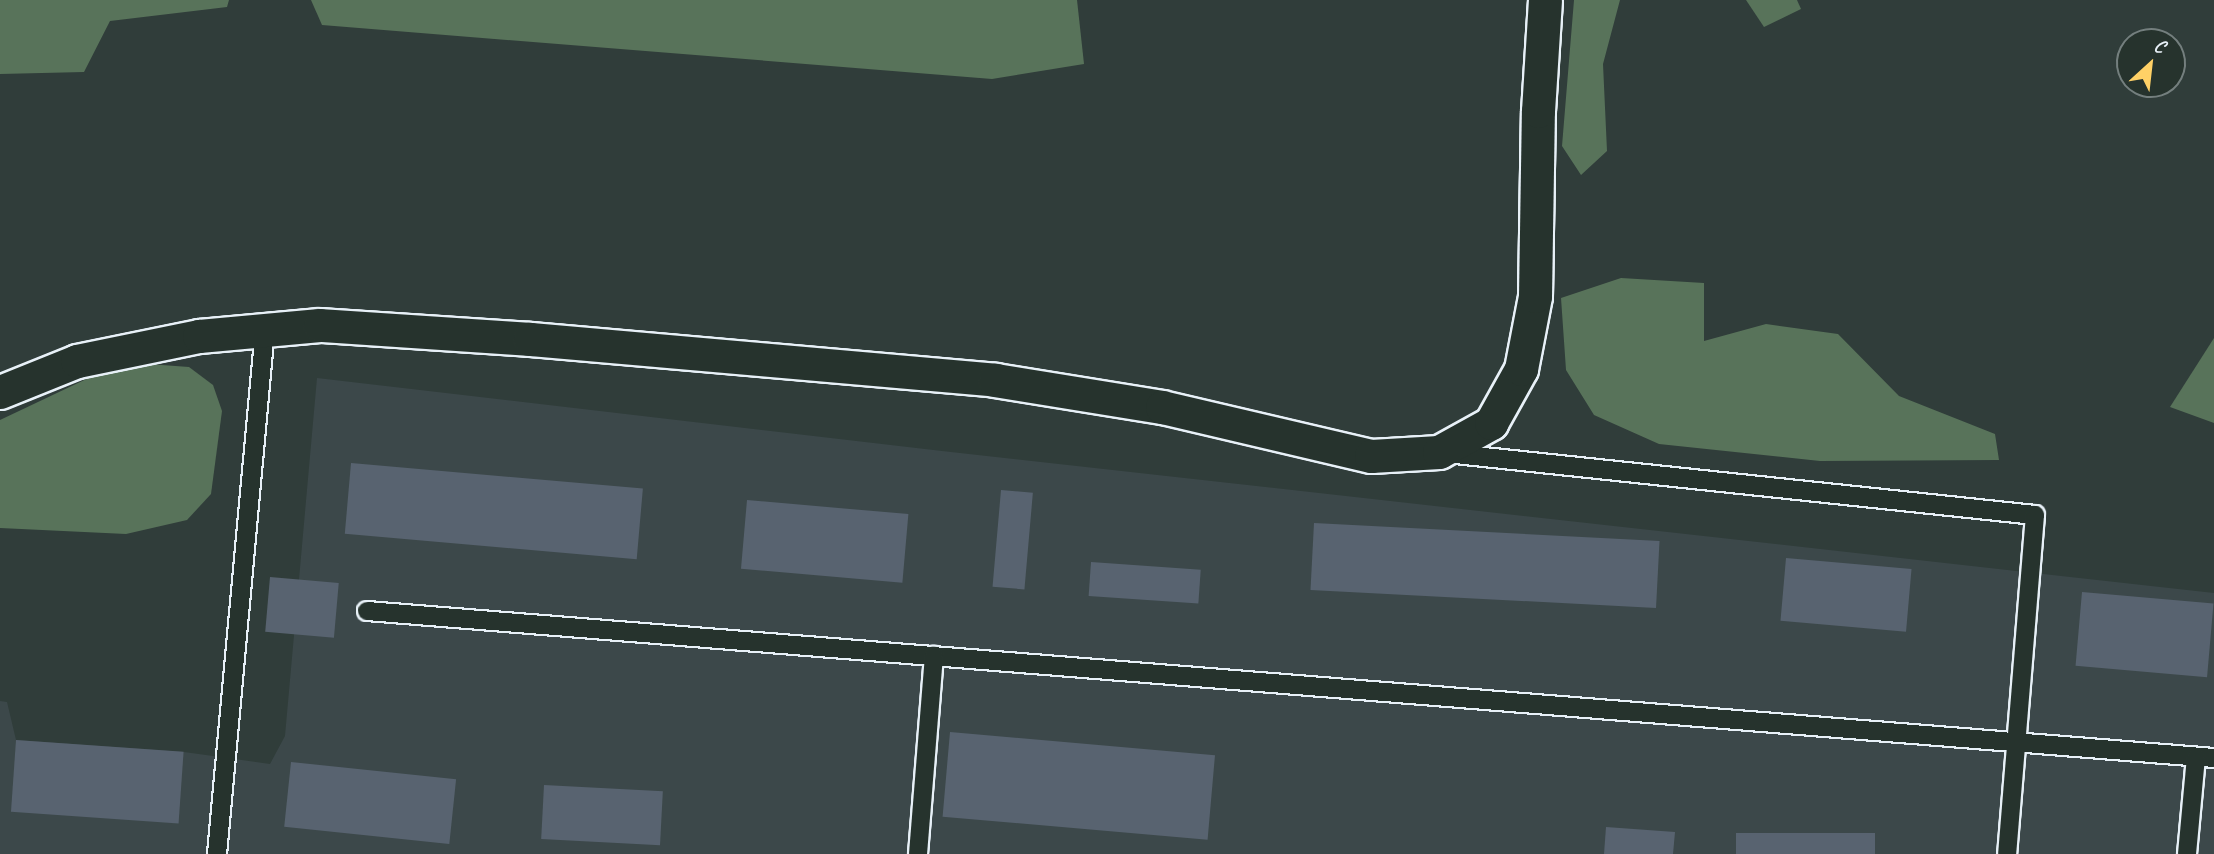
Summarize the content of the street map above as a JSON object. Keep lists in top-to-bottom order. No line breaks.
{"north":"top right"}
